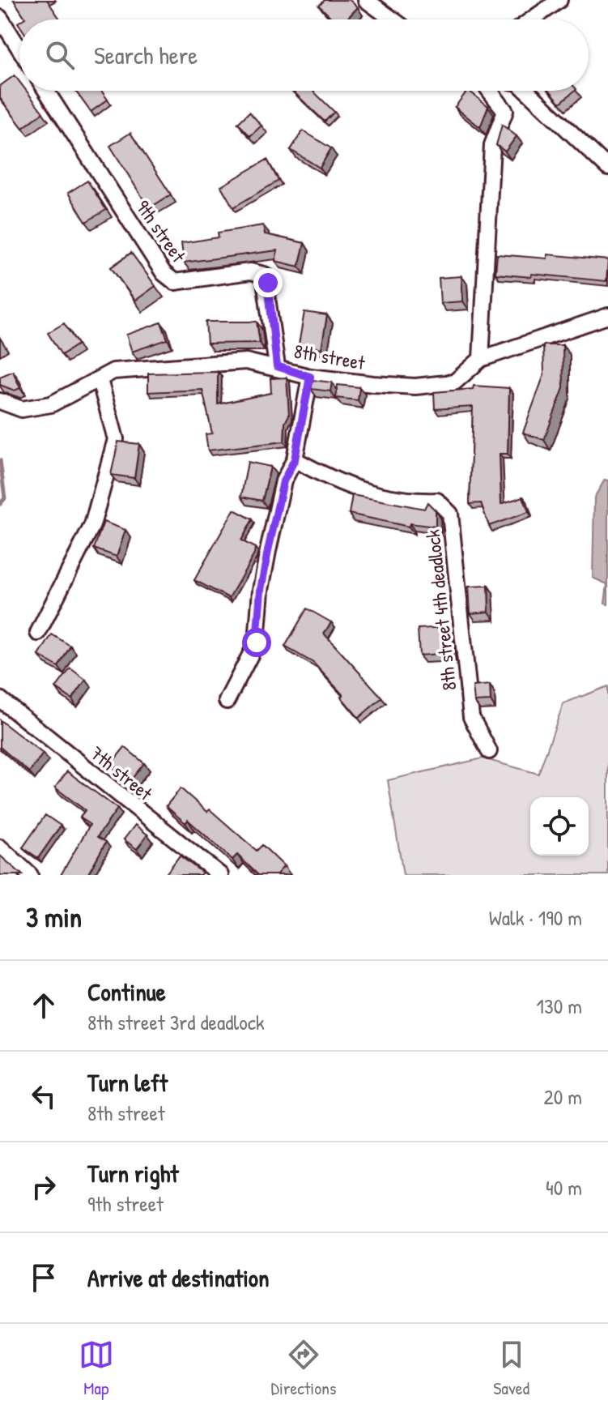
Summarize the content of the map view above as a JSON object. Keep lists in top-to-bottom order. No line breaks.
{"streets":{"street":["9th street","8th street","8th street 4th deadlock","7th street"]},"crossings":[["9th street","8th street"]],"page":{"search":"Search here","heading":["3 min","Walk · 190 m"],"list":[["Continue","8th street 3rd deadlock","130 m"],["Turn left","8th street","20 m"],["Turn right","9th street","40 m"],"Arrive at destination"],"nav":["Map","Directions","Saved"]}}
